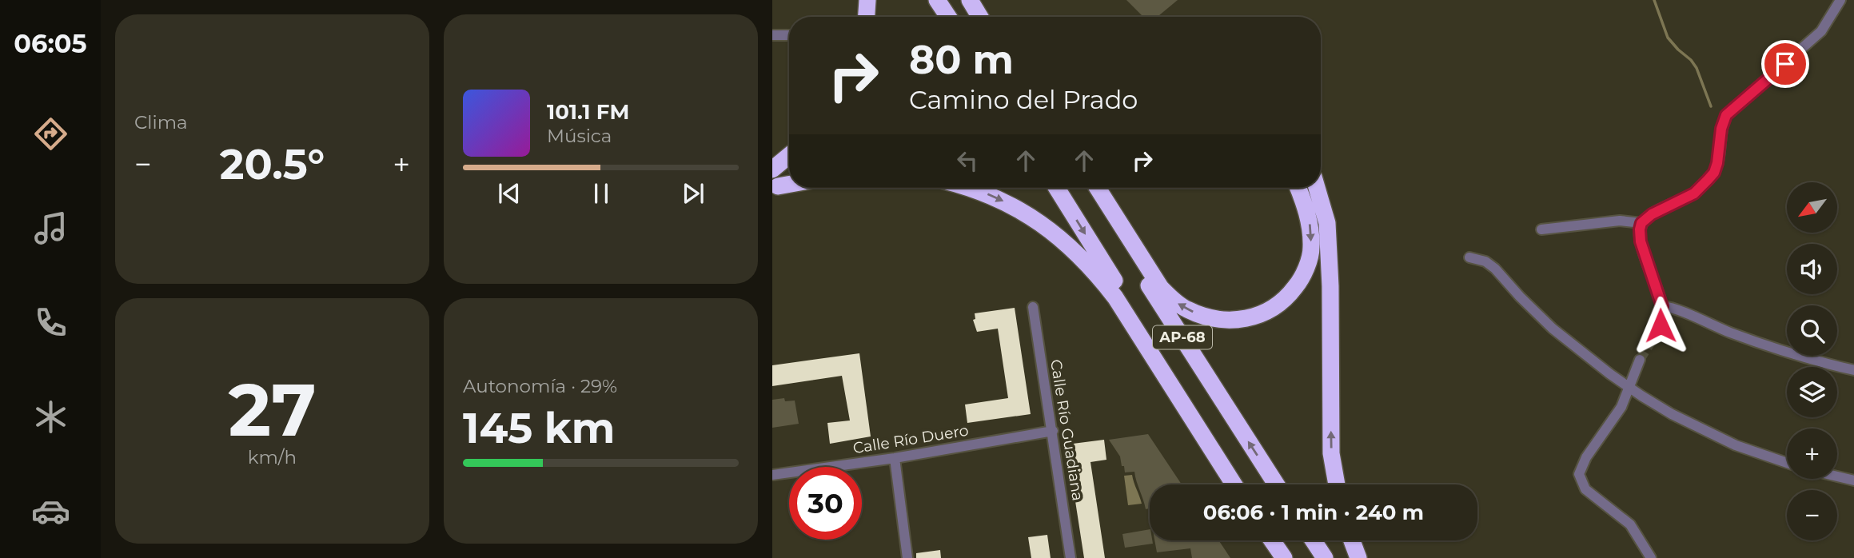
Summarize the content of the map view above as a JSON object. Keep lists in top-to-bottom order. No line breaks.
{"streets":{"highway":["AP-68"],"street":["Calle Río Guadiana","Calle Río Duero"]},"crossings":[["Calle Río Guadiana","Calle Río Duero"]],"north":"bottom left","page":{"tabs":"06:05","tile":["Clima",["27","km/h"],["Autonomía · 29%","145 km"]],"turn":["80 m","Camino del Prado"],"song":["101.1 FM","Música"],"heat":["−","20.5°","+"],"map_buttons":["+","−"],"limit":"30","trip":"06:06 · 1 min · 240 m"}}
